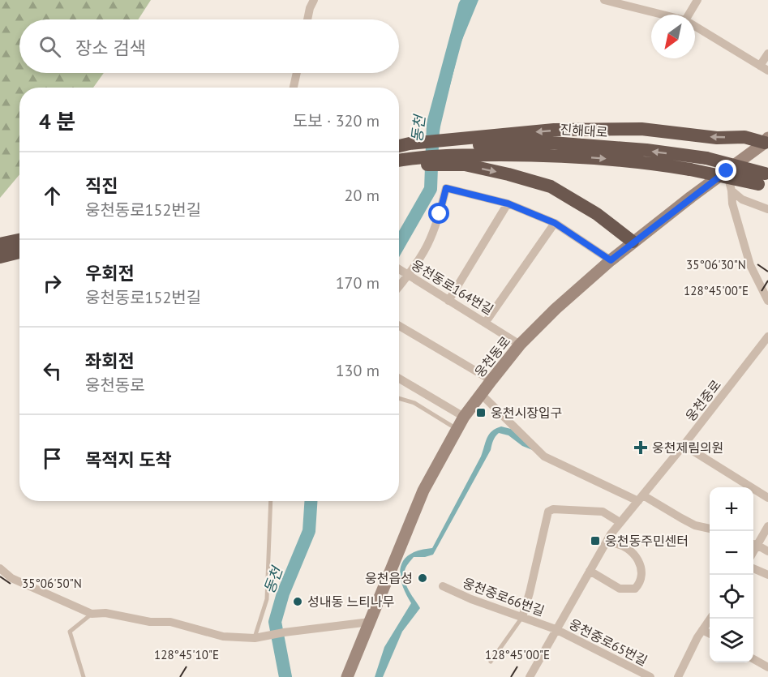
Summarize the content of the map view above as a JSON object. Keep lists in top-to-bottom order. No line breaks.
{"streets":{"highway":["진해대로"],"main road":["웅천동로"],"street":["웅천동로164번길","웅천중로","웅천중로66번길","웅천중로65번길"]},"crossings":[["웅천동로164번길","웅천동로"],["웅천중로","웅천중로66번길"],["웅천중로","웅천중로65번길"],["웅천중로66번길","웅천중로65번길"]],"water":["동천"],"places":{"transit":["웅천시장입구","웅천동주민센터"],"health":["웅천제림의원"],"other":["웅천읍성","성내동 느티나무"]},"north":"bottom left","page":{"search":"장소 검색","heading":["4 분","도보 · 320 m"],"list":[["직진","웅천동로152번길","20 m"],["우회전","웅천동로152번길","170 m"],["좌회전","웅천동로","130 m"],"목적지 도착"],"map_buttons":["+","−"]},"coordinates":["35°06'30\"N","128°45'00\"E","35°06'50\"N","128°45'10\"E"]}
